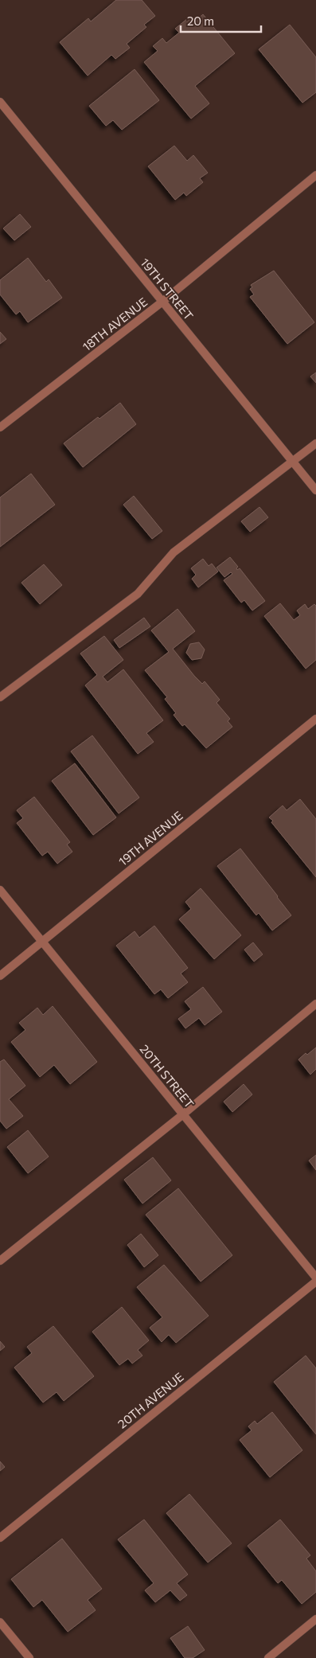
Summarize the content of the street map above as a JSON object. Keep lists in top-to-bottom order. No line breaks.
{"streets":{"street":["19TH STREET","18TH AVENUE","19TH AVENUE","20TH STREET","20TH AVENUE"]},"crossings":[["19TH STREET","18TH AVENUE"],["19TH AVENUE","20TH STREET"]],"scale_bar":"20 m"}
